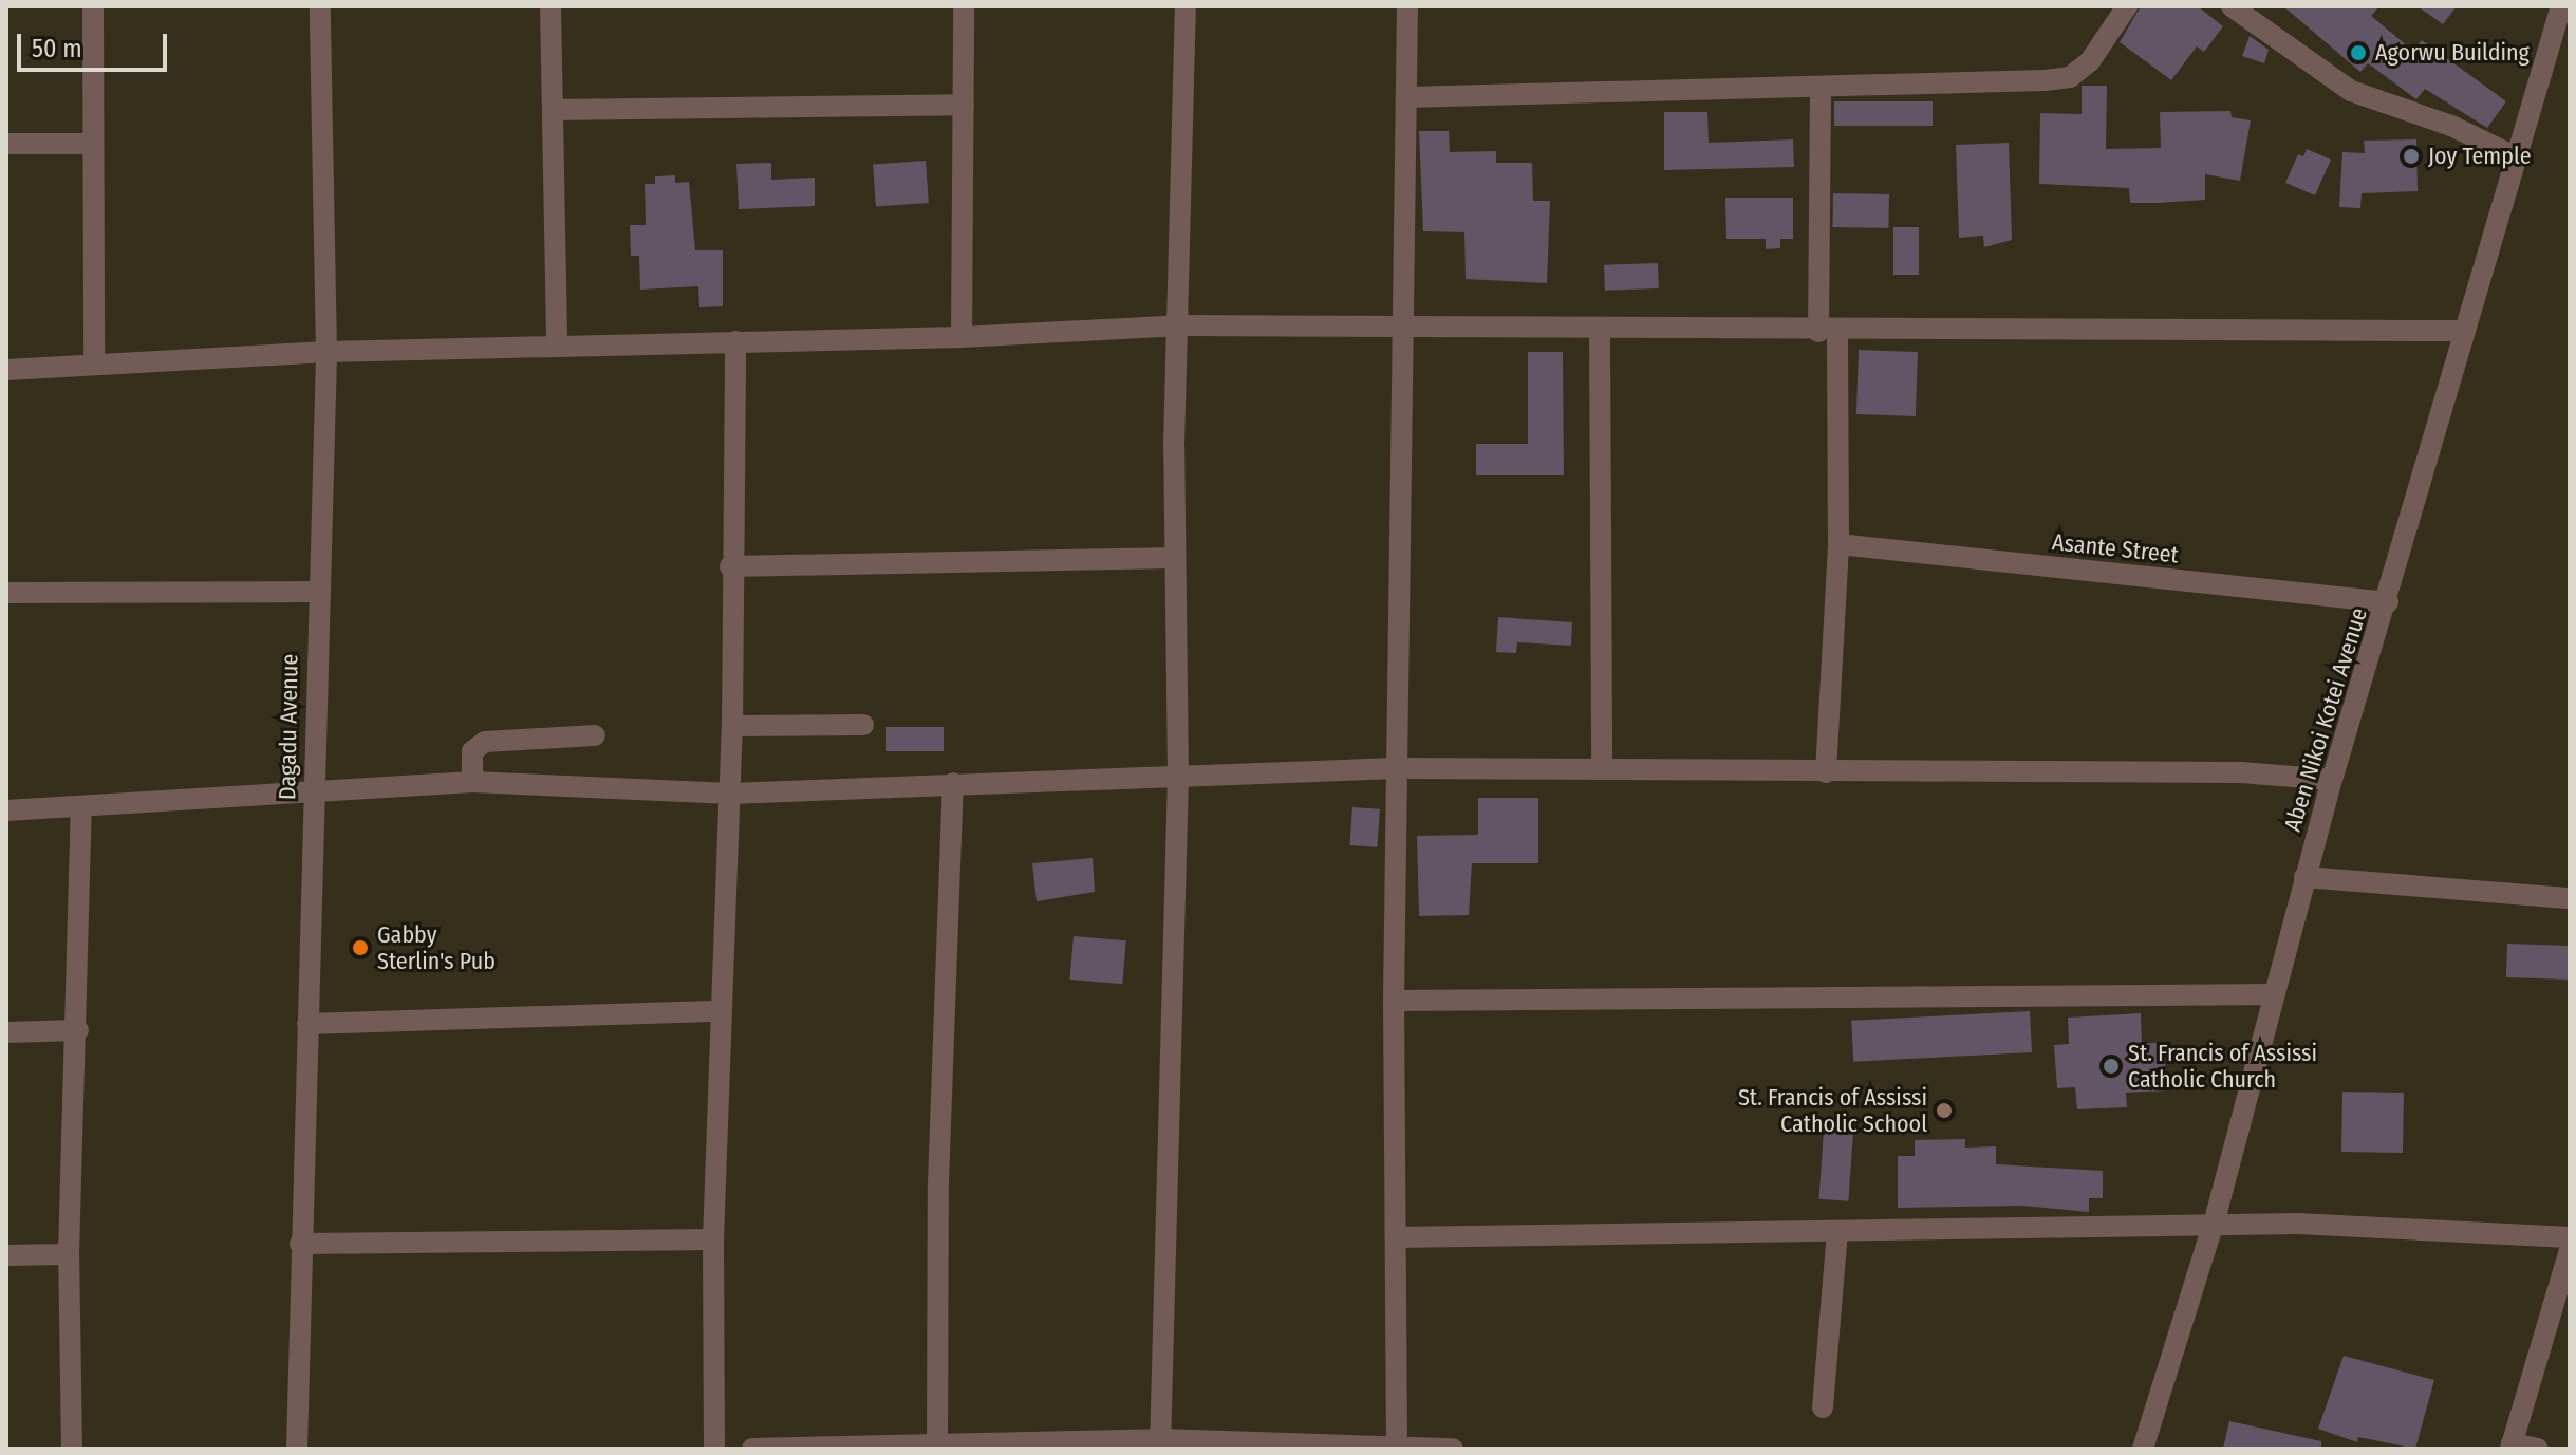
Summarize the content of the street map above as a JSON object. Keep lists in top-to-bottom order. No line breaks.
{"streets":{"street":["Asante Street","Aben Nikoi Kotei Avenue","Dagadu Avenue"]},"crossings":[["Asante Street","Aben Nikoi Kotei Avenue"]],"places":["Agorwu Building","Joy Temple","Gabby Sterlin's Pub","St. Francis of Assissi Catholic Church","St. Francis of Assissi Catholic School"],"scale_bar":"50 m"}
